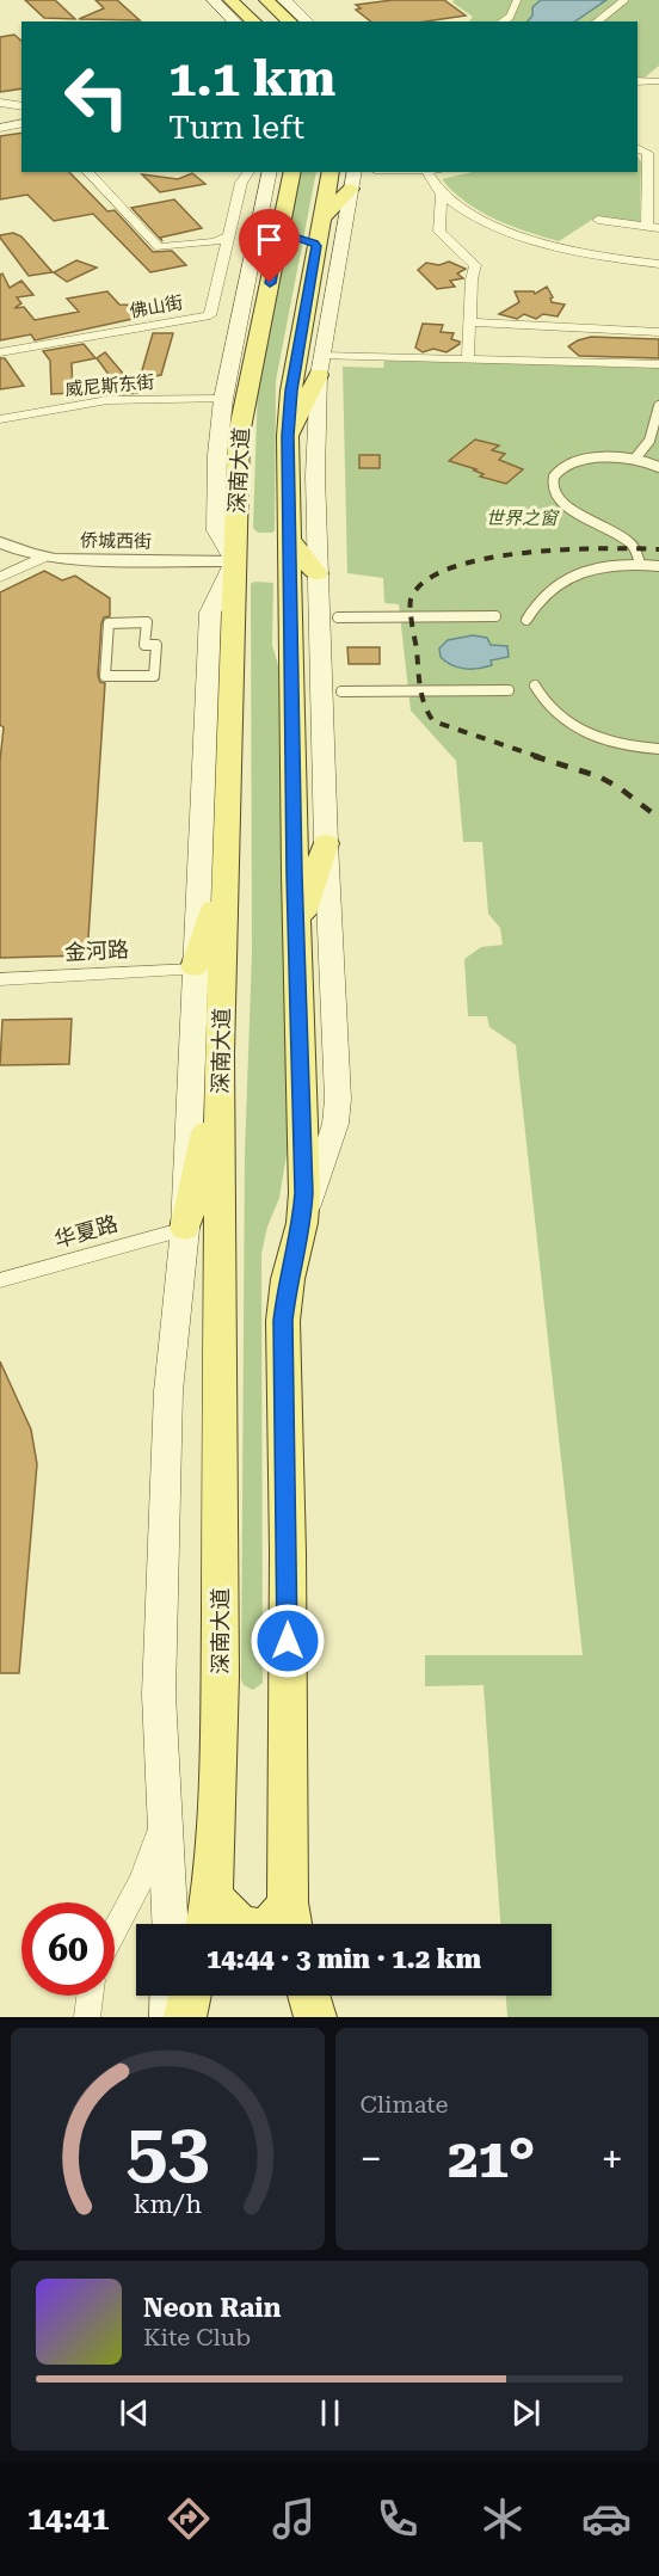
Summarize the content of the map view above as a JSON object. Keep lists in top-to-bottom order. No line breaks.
{"streets":{"main road":["深南大道"],"street":["佛山街","威尼斯东街","侨城西街","金河路","华夏路"]},"crossings":[["深南大道","侨城西街"]],"parks":["世界之窗"],"page":{"turn":["1.1 km","Turn left"],"limit":"60","trip":"14:44 · 3 min · 1.2 km","tile":"Climate","heat":["−","21°","+"],"song":["Neon Rain","Kite Club"],"tabs":"14:41","gauge":["53","km/h"]}}
